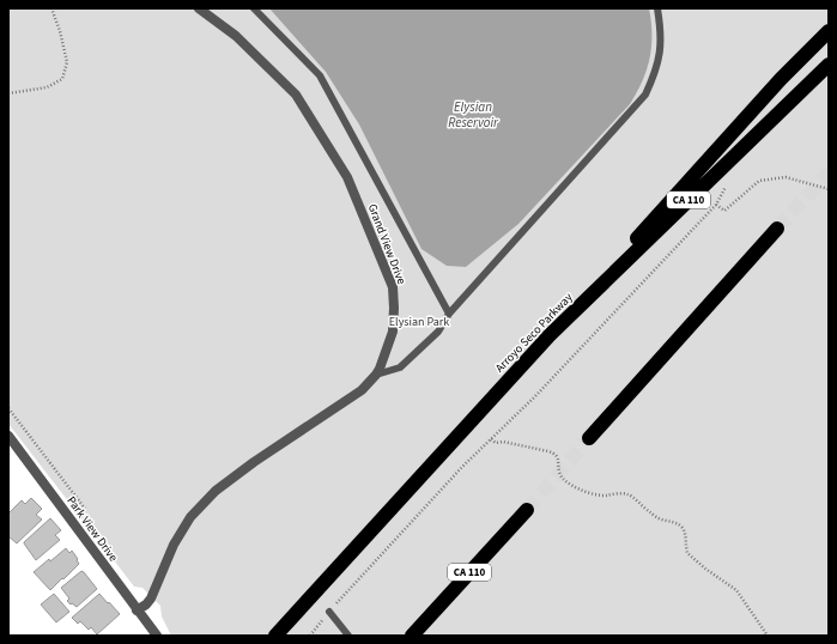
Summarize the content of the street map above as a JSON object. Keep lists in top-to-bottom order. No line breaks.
{"streets":{"highway":["CA 110","Arroyo Seco Parkway"],"street":["Grand View Drive","Park View Drive"]},"crossings":[["Grand View Drive","Park View Drive"]],"water":["Elysian Reservoir"],"parks":["Elysian Park"]}
